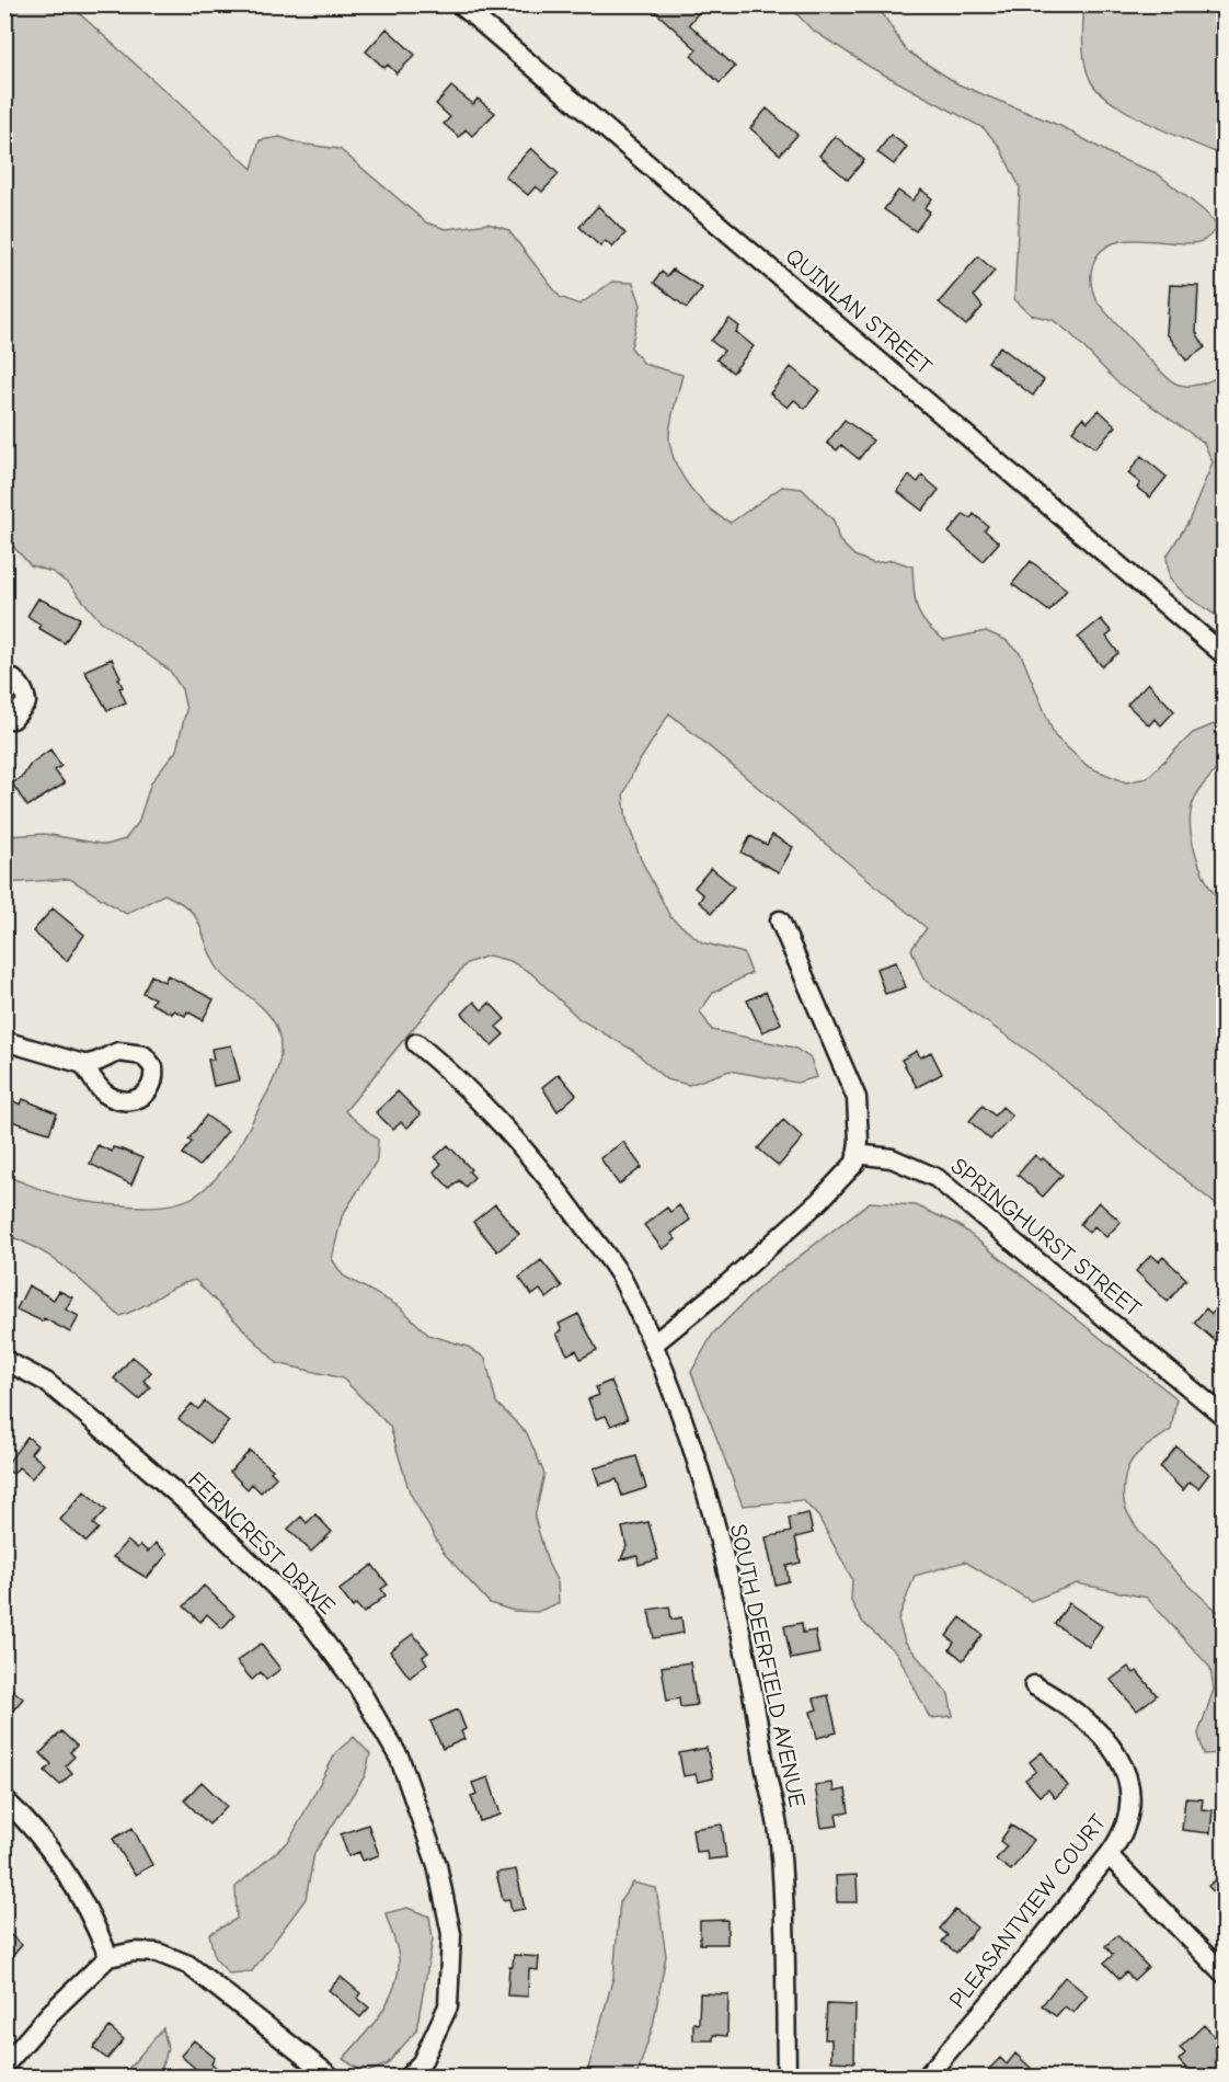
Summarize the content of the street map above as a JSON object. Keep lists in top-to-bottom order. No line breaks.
{"streets":{"street":["QUINLAN STREET","SPRINGHURST STREET","FERNCREST DRIVE","SOUTH DEERFIELD AVENUE","PLEASANTVIEW COURT"]}}
